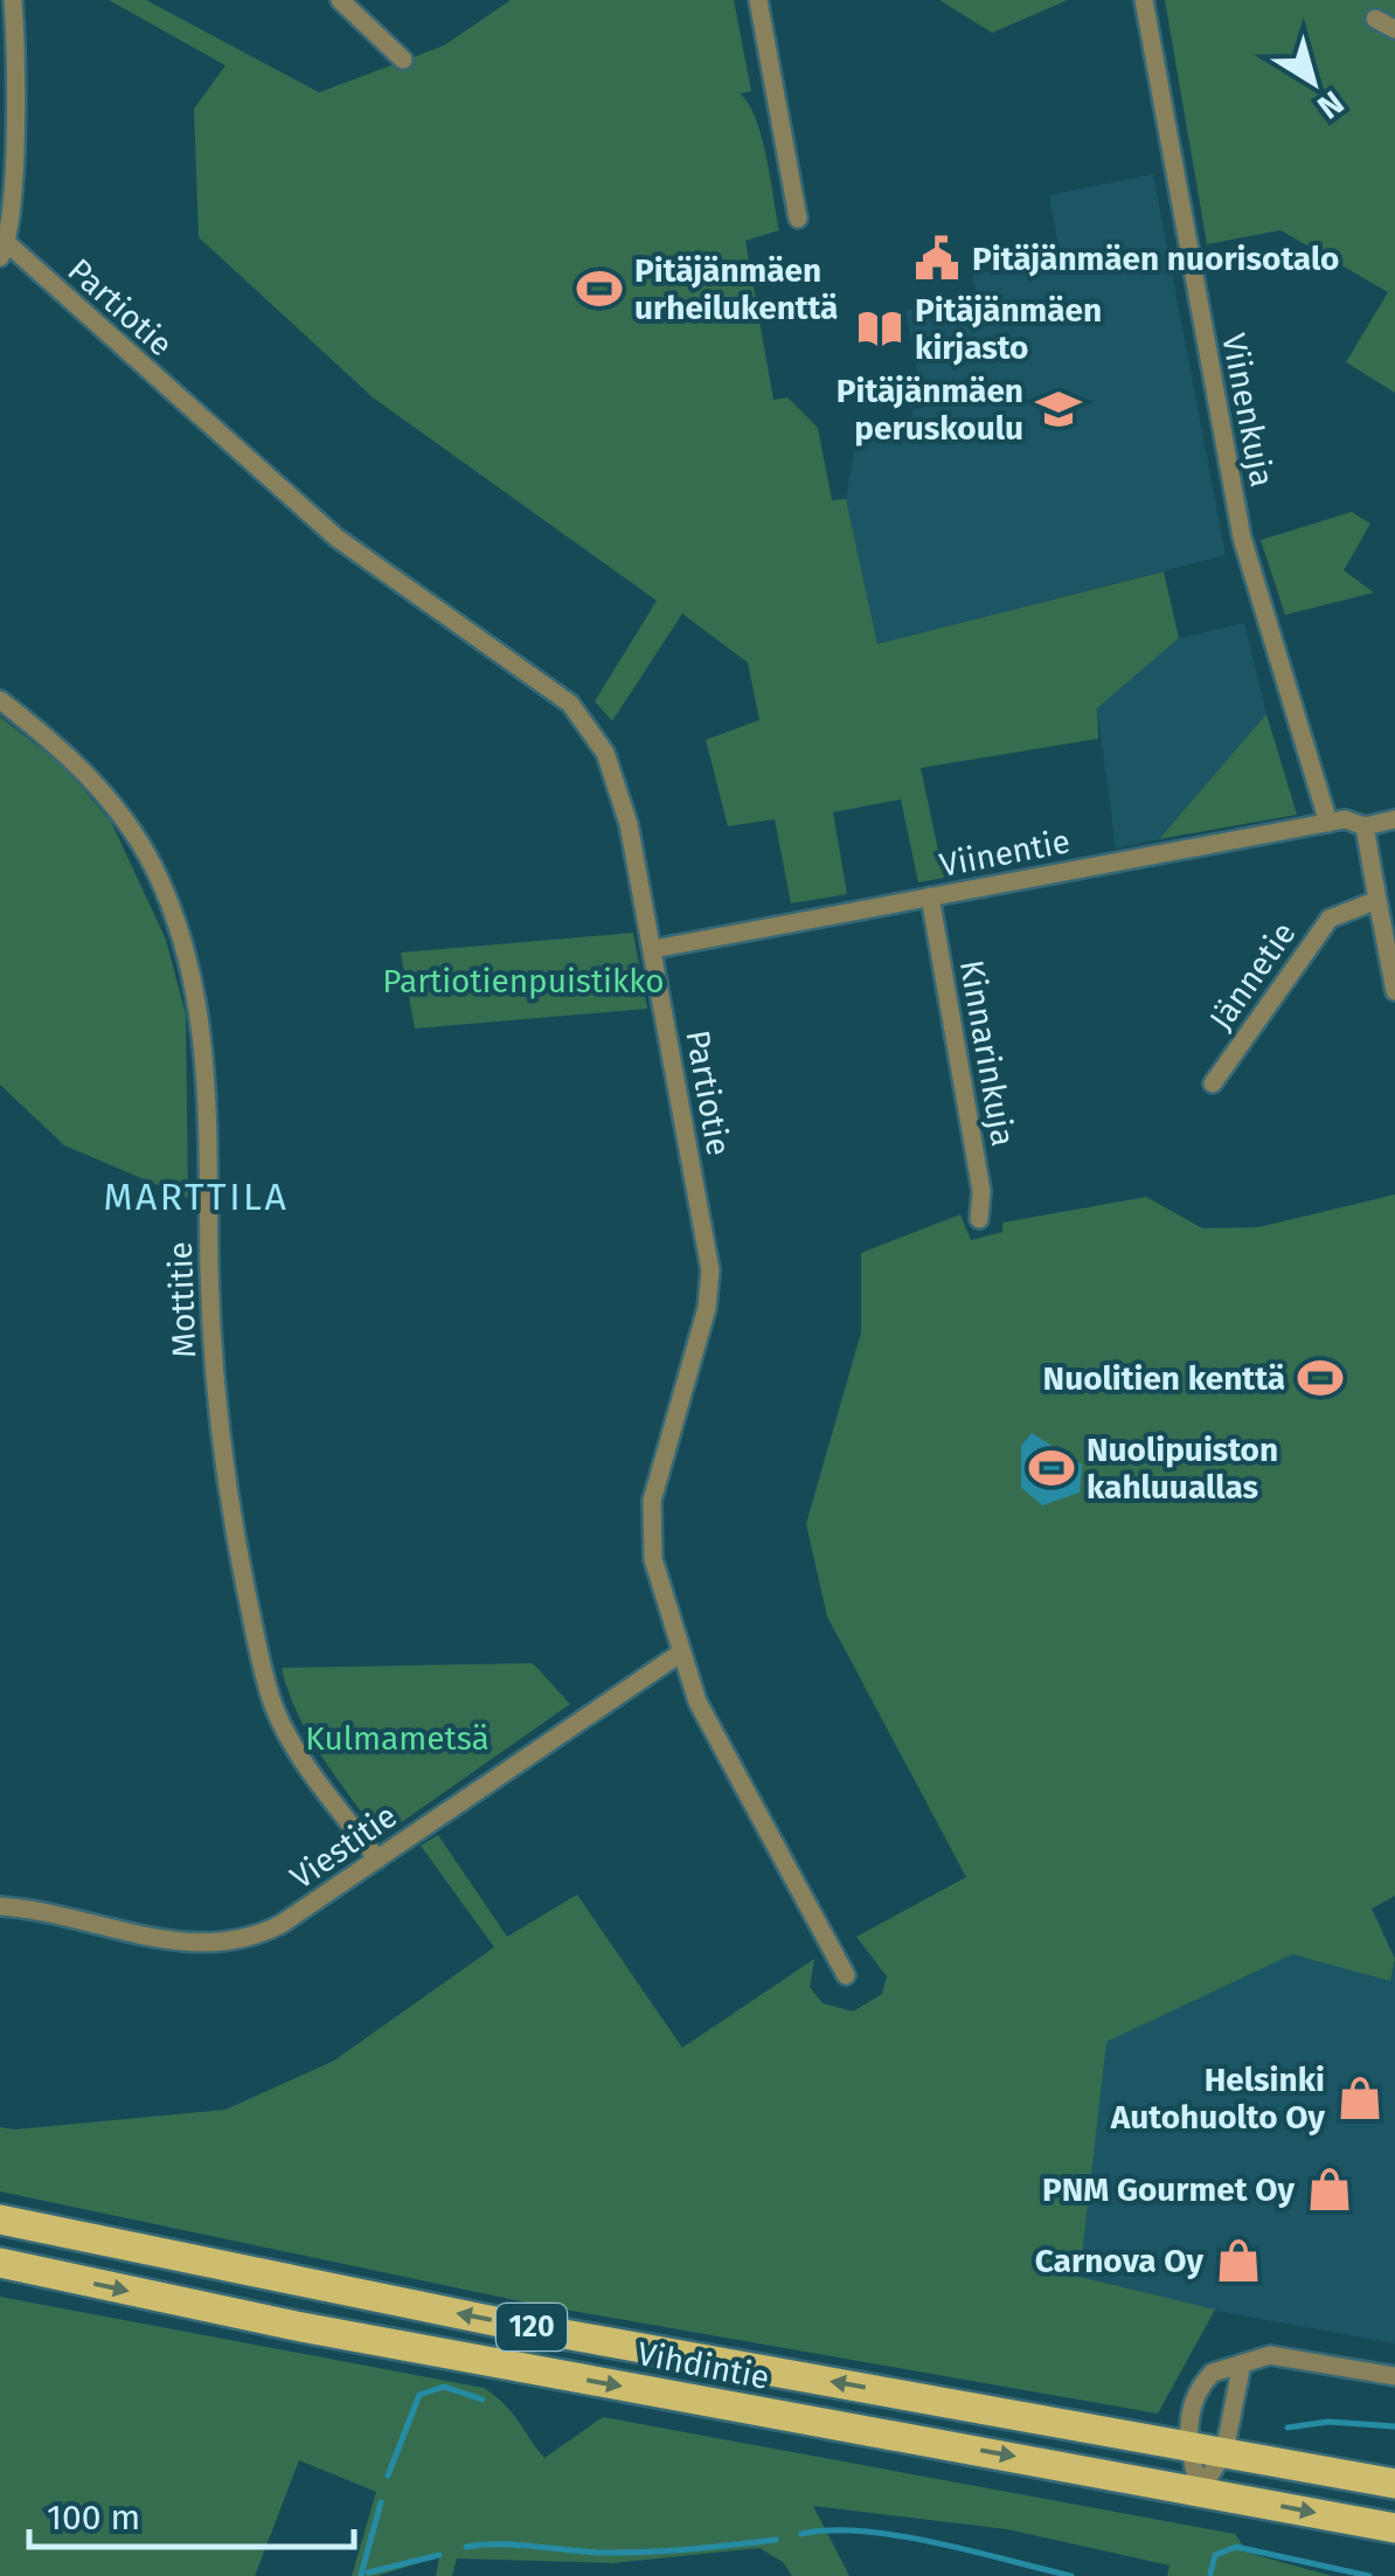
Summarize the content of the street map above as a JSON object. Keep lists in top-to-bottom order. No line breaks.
{"streets":{"main road":["120","Vihdintie"],"street":["Partiotie","Viinenkuja","Viinentie","Jännetie","Kinnarinkuja","Mottitie","Viestitie"]},"crossings":[["Partiotie","Viinentie"],["Partiotie","Viestitie"],["Viinenkuja","Viinentie"],["Viinentie","Kinnarinkuja"],["Mottitie","Viestitie"]],"districts":["MARTTILA"],"parks":["Partiotienpuistikko","Kulmametsä"],"places":{"public building":["Pitäjänmäen nuorisotalo"],"sports":["Pitäjänmäen urheilukenttä","Nuolitien kenttä","Nuolipuiston kahluuallas"],"library":["Pitäjänmäen kirjasto"],"school or university":["Pitäjänmäen peruskoulu"],"shop":["Helsinki Autohuolto Oy","PNM Gourmet Oy","Carnova Oy"]},"scale_bar":"100 m","north":"bottom right"}
